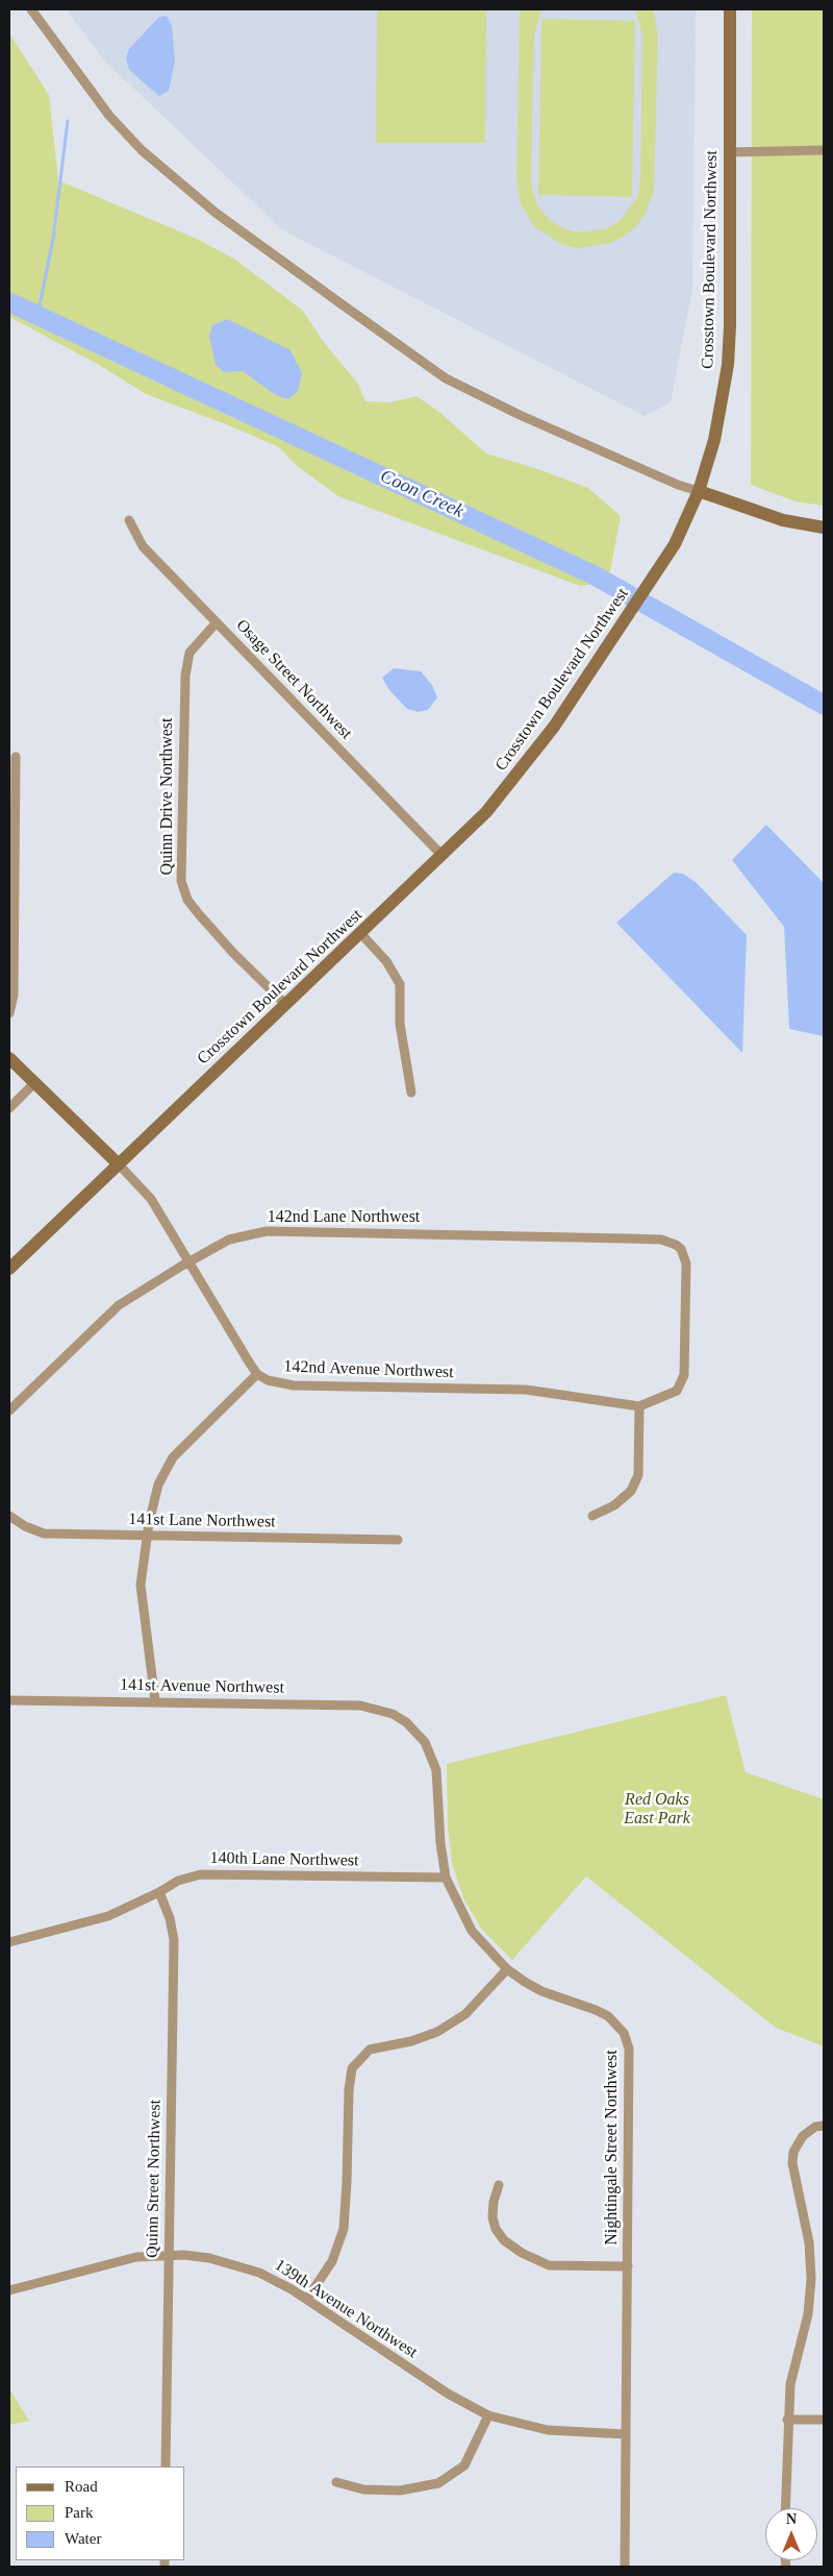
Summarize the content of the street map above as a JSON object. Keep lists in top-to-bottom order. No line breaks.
{"streets":{"street":["Crosstown Boulevard Northwest","Osage Street Northwest","Quinn Drive Northwest","142nd Lane Northwest","142nd Avenue Northwest","141st Lane Northwest","141st Avenue Northwest","140th Lane Northwest","Nightingale Street Northwest","Quinn Street Northwest","139th Avenue Northwest"]},"crossings":[["Crosstown Boulevard Northwest","Osage Street Northwest"],["Crosstown Boulevard Northwest","Quinn Drive Northwest"],["Osage Street Northwest","Quinn Drive Northwest"],["142nd Lane Northwest","142nd Avenue Northwest"],["141st Avenue Northwest","Nightingale Street Northwest"],["140th Lane Northwest","Nightingale Street Northwest"],["140th Lane Northwest","Quinn Street Northwest"],["Nightingale Street Northwest","139th Avenue Northwest"],["Quinn Street Northwest","139th Avenue Northwest"]],"water":["Coon Creek"],"parks":["Red Oaks East Park"],"legend":["Road","Park","Water"],"north":"top"}
